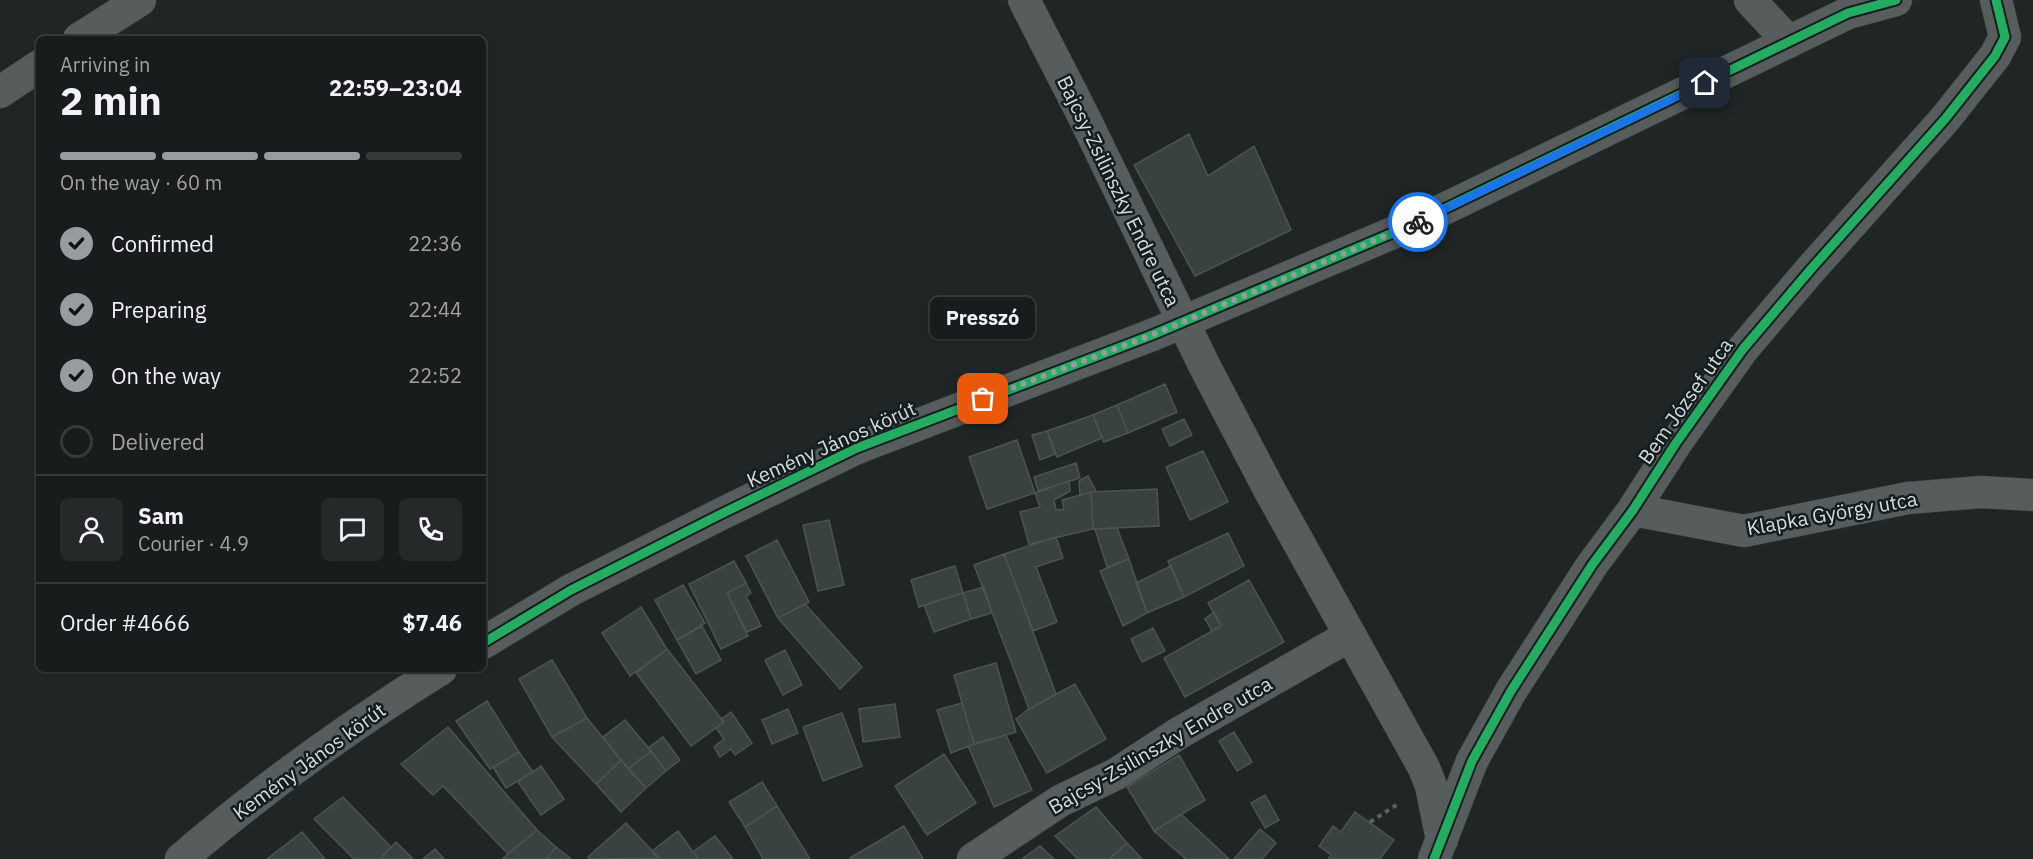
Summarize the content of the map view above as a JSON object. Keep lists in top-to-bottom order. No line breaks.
{"streets":{"street":["Bajcsy-Zsilinszky Endre utca","Bem József utca","Kemény János körút","Klapka György utca"]},"crossings":[["Bajcsy-Zsilinszky Endre utca","Bem József utca"],["Bajcsy-Zsilinszky Endre utca","Kemény János körút"],["Bem József utca","Klapka György utca"]],"places":["Presszó"],"page":{"heading":["2 min","Arriving in","22:59–23:04"],"panel":["Sam","Courier · 4.9","Order #4666","$7.46"],"bar":"On the way · 60 m","list":[["Confirmed","22:36"],["Preparing","22:44"],["On the way","22:52"],"Delivered"],"bubble":"Presszó"}}
